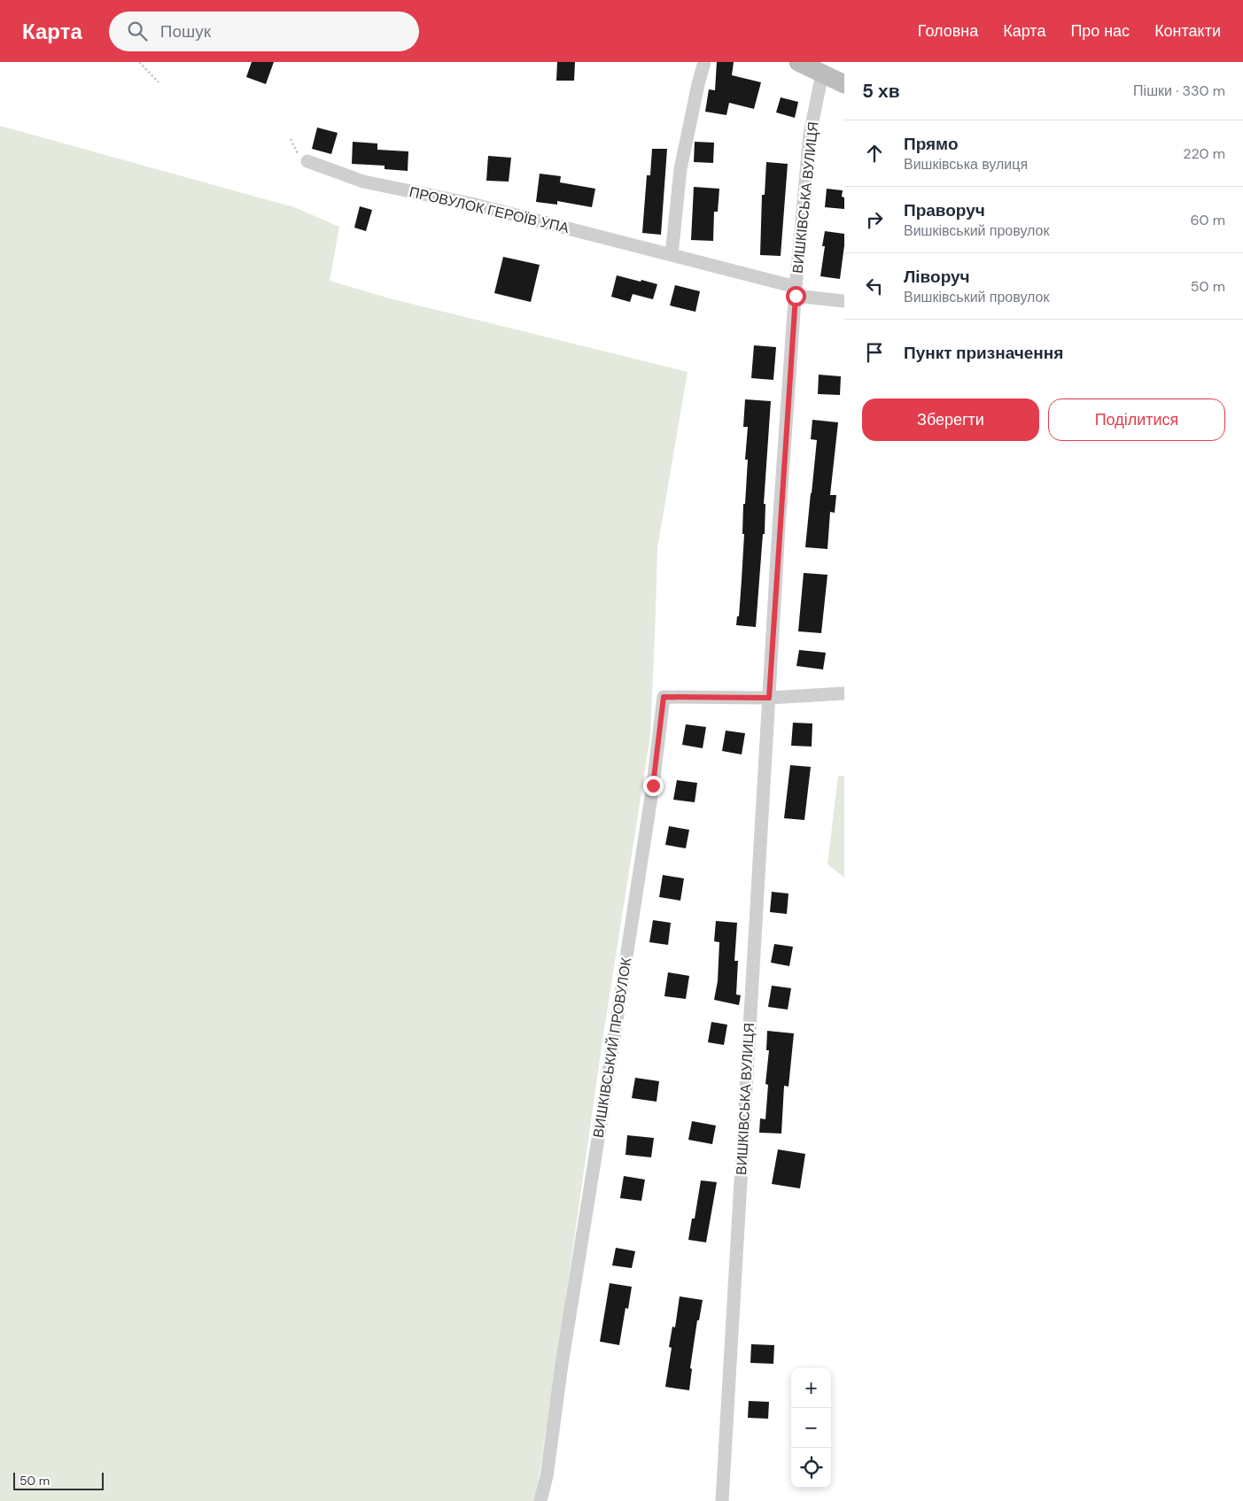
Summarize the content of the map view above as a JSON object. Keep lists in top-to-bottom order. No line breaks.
{"streets":{"street":["ВИШКІВСЬКА ВУЛИЦЯ","ПРОВУЛОК ГЕРОЇВ УПА","ВИШКІВСЬКИЙ ПРОВУЛОК"]},"crossings":[["ВИШКІВСЬКА ВУЛИЦЯ","ПРОВУЛОК ГЕРОЇВ УПА"],["ВИШКІВСЬКА ВУЛИЦЯ","ВИШКІВСЬКИЙ ПРОВУЛОК"]],"scale_bar":"50 m","page":{"header":"Карта","search":"Пошук","nav":["Головна","Карта","Про нас","Контакти"],"heading":["5 хв","Пішки · 330 m"],"list":[["Прямо","Вишківська вулиця","220 m"],["Праворуч","Вишківський провулок","60 m"],["Ліворуч","Вишківський провулок","50 m"],"Пункт призначення"],"buttons":["Зберегти","Поділитися"],"map_buttons":["+","−"],"scale":"50 m"}}
